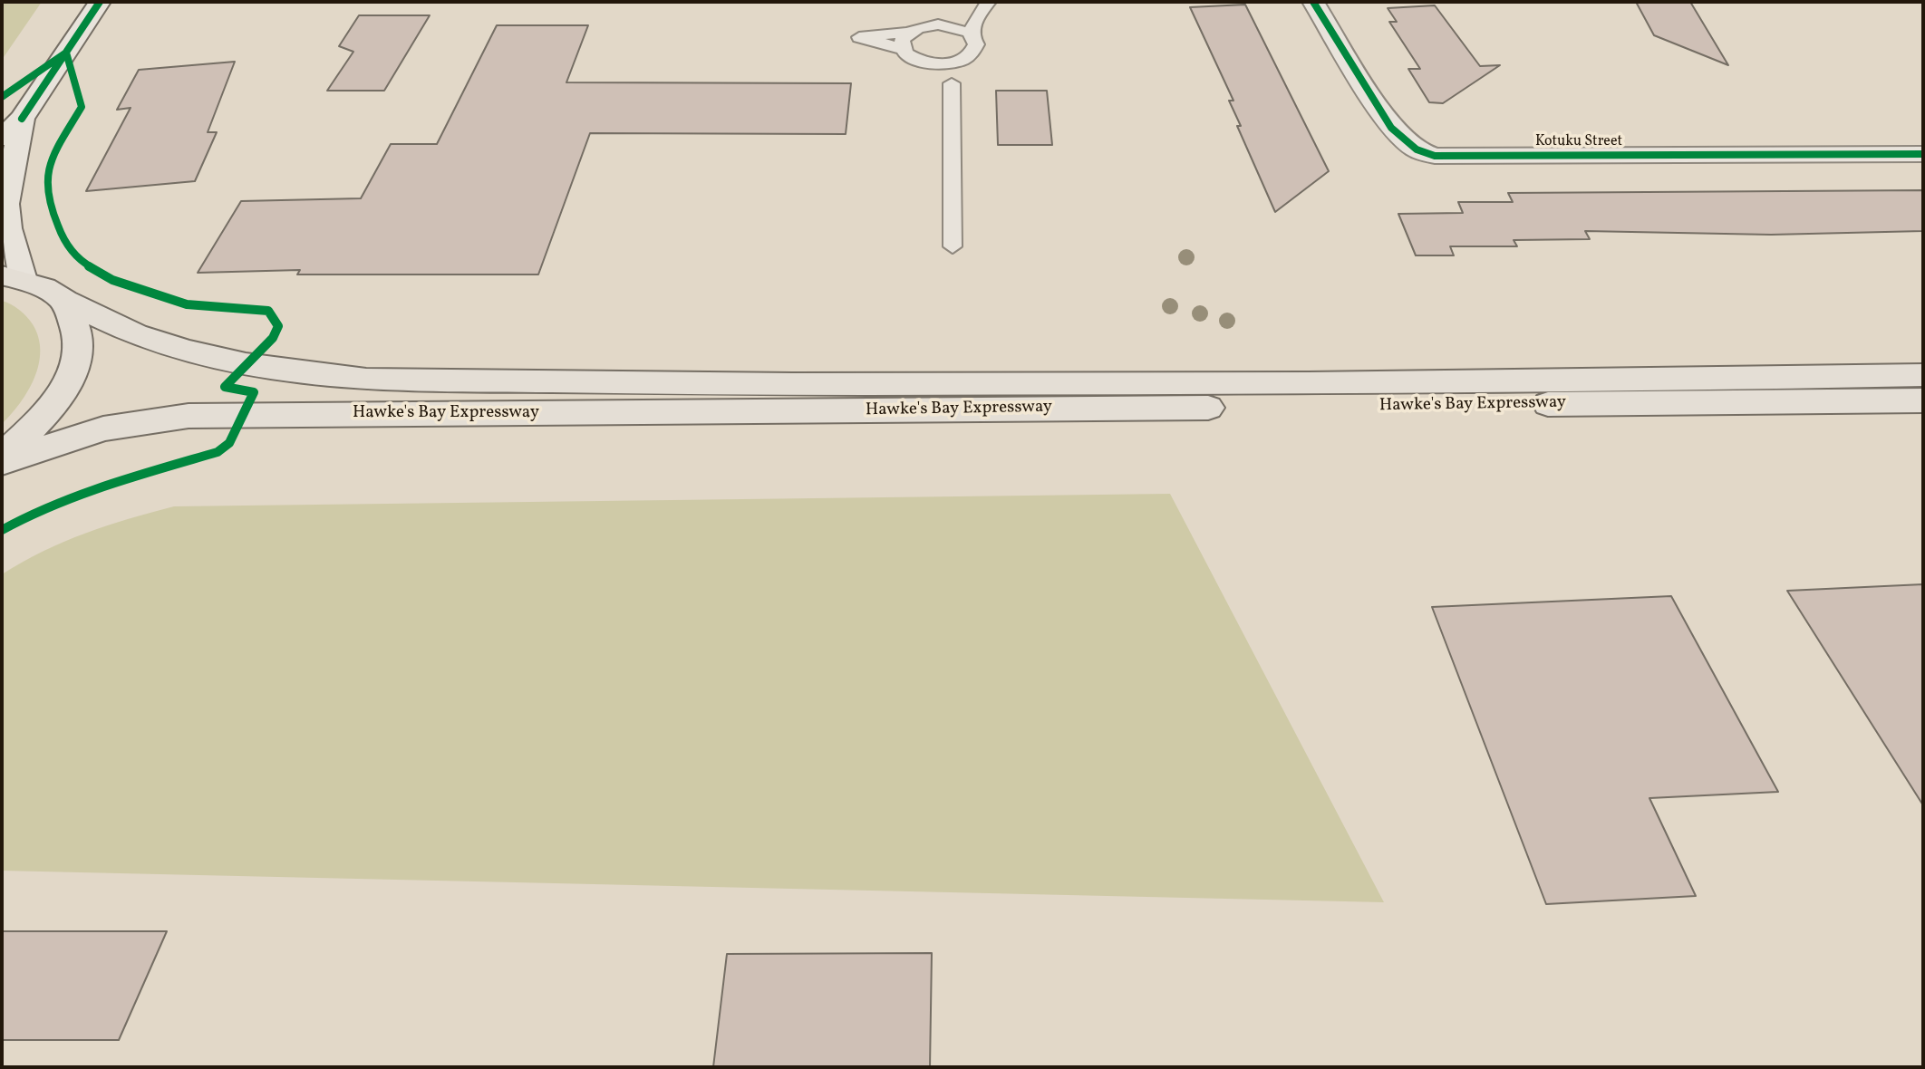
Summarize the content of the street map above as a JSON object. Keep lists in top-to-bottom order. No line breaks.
{"streets":{"highway":["Hawke's Bay Expressway"],"street":["Kotuku Street"]}}
